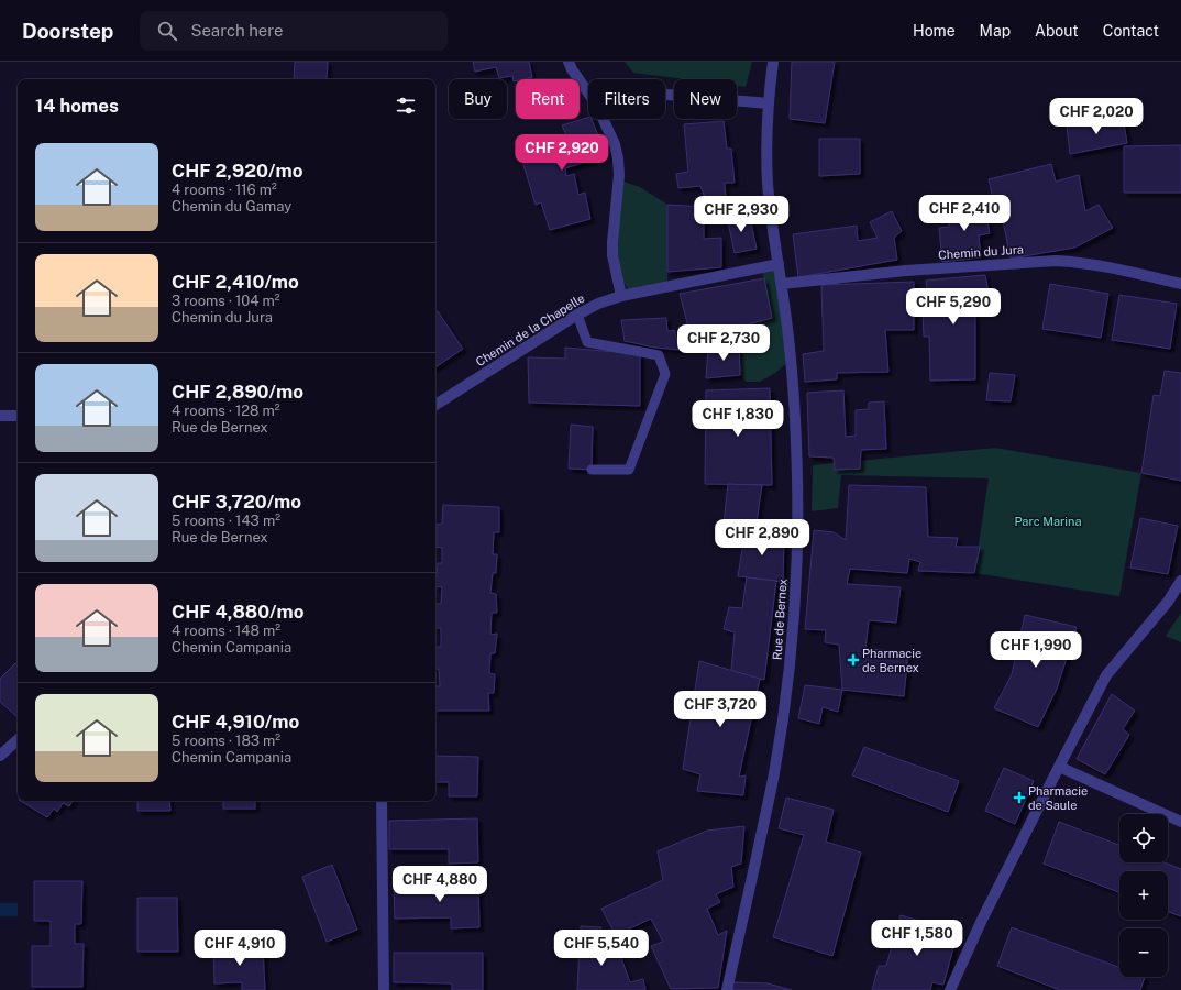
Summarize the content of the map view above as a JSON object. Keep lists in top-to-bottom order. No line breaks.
{"streets":{"street":["Chemin du Jura","Chemin de la Chapelle","Rue de Bernex"]},"crossings":[["Chemin du Jura","Rue de Bernex"],["Chemin de la Chapelle","Rue de Bernex"]],"parks":["Parc Marina"],"places":{"health":["Pharmacie de Bernex","Pharmacie de Saule"]},"page":{"header":"Doorstep","search":"Search here","nav":["Home","Map","About","Contact"],"chip":["Buy","Rent","Filters","New"],"heading":"14 homes","price":["CHF 2,020","CHF 2,920","CHF 2,410","CHF 2,930","CHF 5,290","CHF 2,730","CHF 1,830","CHF 2,890","CHF 1,990","CHF 3,720","CHF 4,880","CHF 1,580","CHF 4,910","CHF 5,540"],"list":[{"name":"CHF 2,920/mo","note":"4 rooms · 116 m² · Chemin du Gamay"},{"name":"CHF 2,410/mo","note":"3 rooms · 104 m² · Chemin du Jura"},{"name":"CHF 2,890/mo","note":"4 rooms · 128 m² · Rue de Bernex"},{"name":"CHF 3,720/mo","note":"5 rooms · 143 m² · Rue de Bernex"},{"name":"CHF 4,880/mo","note":"4 rooms · 148 m² · Chemin Campania"},{"name":"CHF 4,910/mo","note":"5 rooms · 183 m² · Chemin Campania"}],"map_buttons":["+","−"]}}
